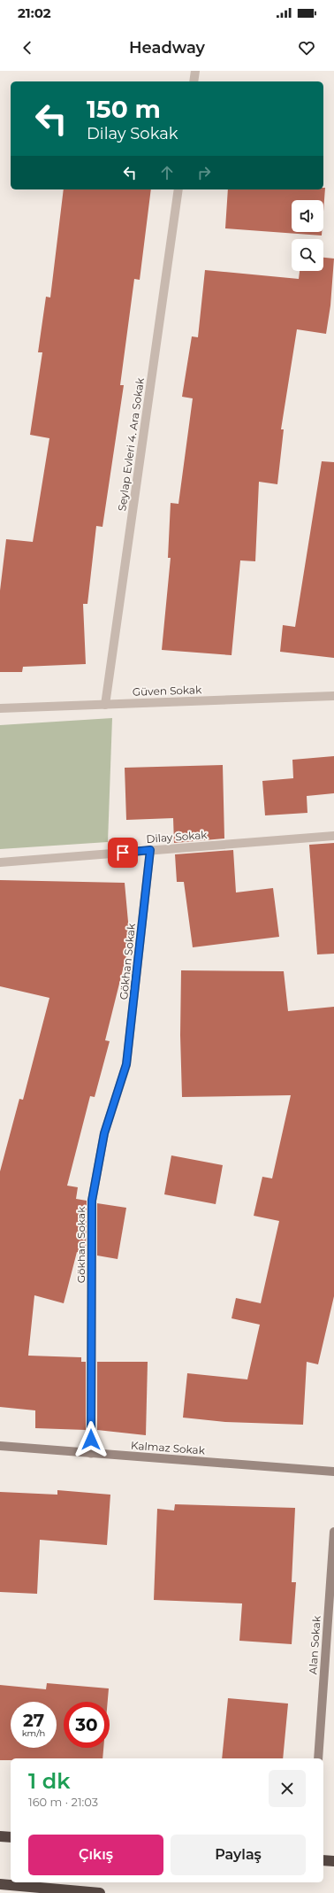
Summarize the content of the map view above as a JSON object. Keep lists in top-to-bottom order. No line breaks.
{"streets":{"street":["Seylap Evleri 4. Ara Sokak","Güven Sokak","Dilay Sokak","Gökhan Sokak","Kalmaz Sokak","Alan Sokak"]},"crossings":[["Seylap Evleri 4. Ara Sokak","Güven Sokak"],["Dilay Sokak","Gökhan Sokak"],["Gökhan Sokak","Kalmaz Sokak"]],"page":{"status":"21:02","header":"Headway","turn":["150 m","Dilay Sokak"],"speed":"27 km/h","limit":"30","heading":["1 dk","160 m · 21:03"],"buttons":["Çıkış","Paylaş"]}}
